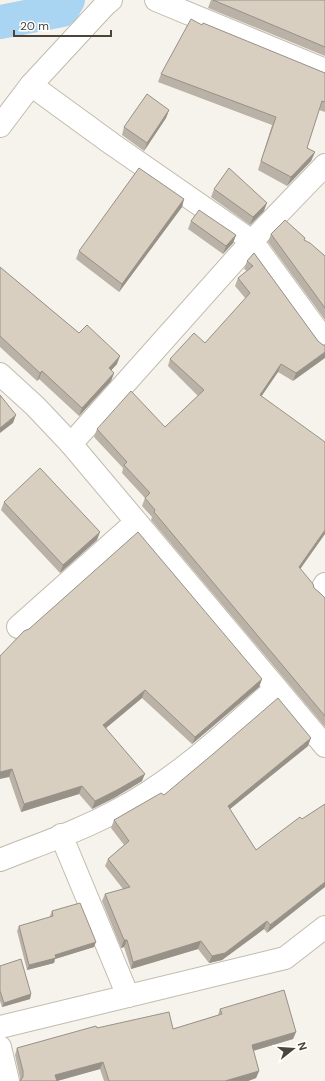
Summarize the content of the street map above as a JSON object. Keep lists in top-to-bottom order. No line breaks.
{"scale_bar":"20 m","north":"right"}
